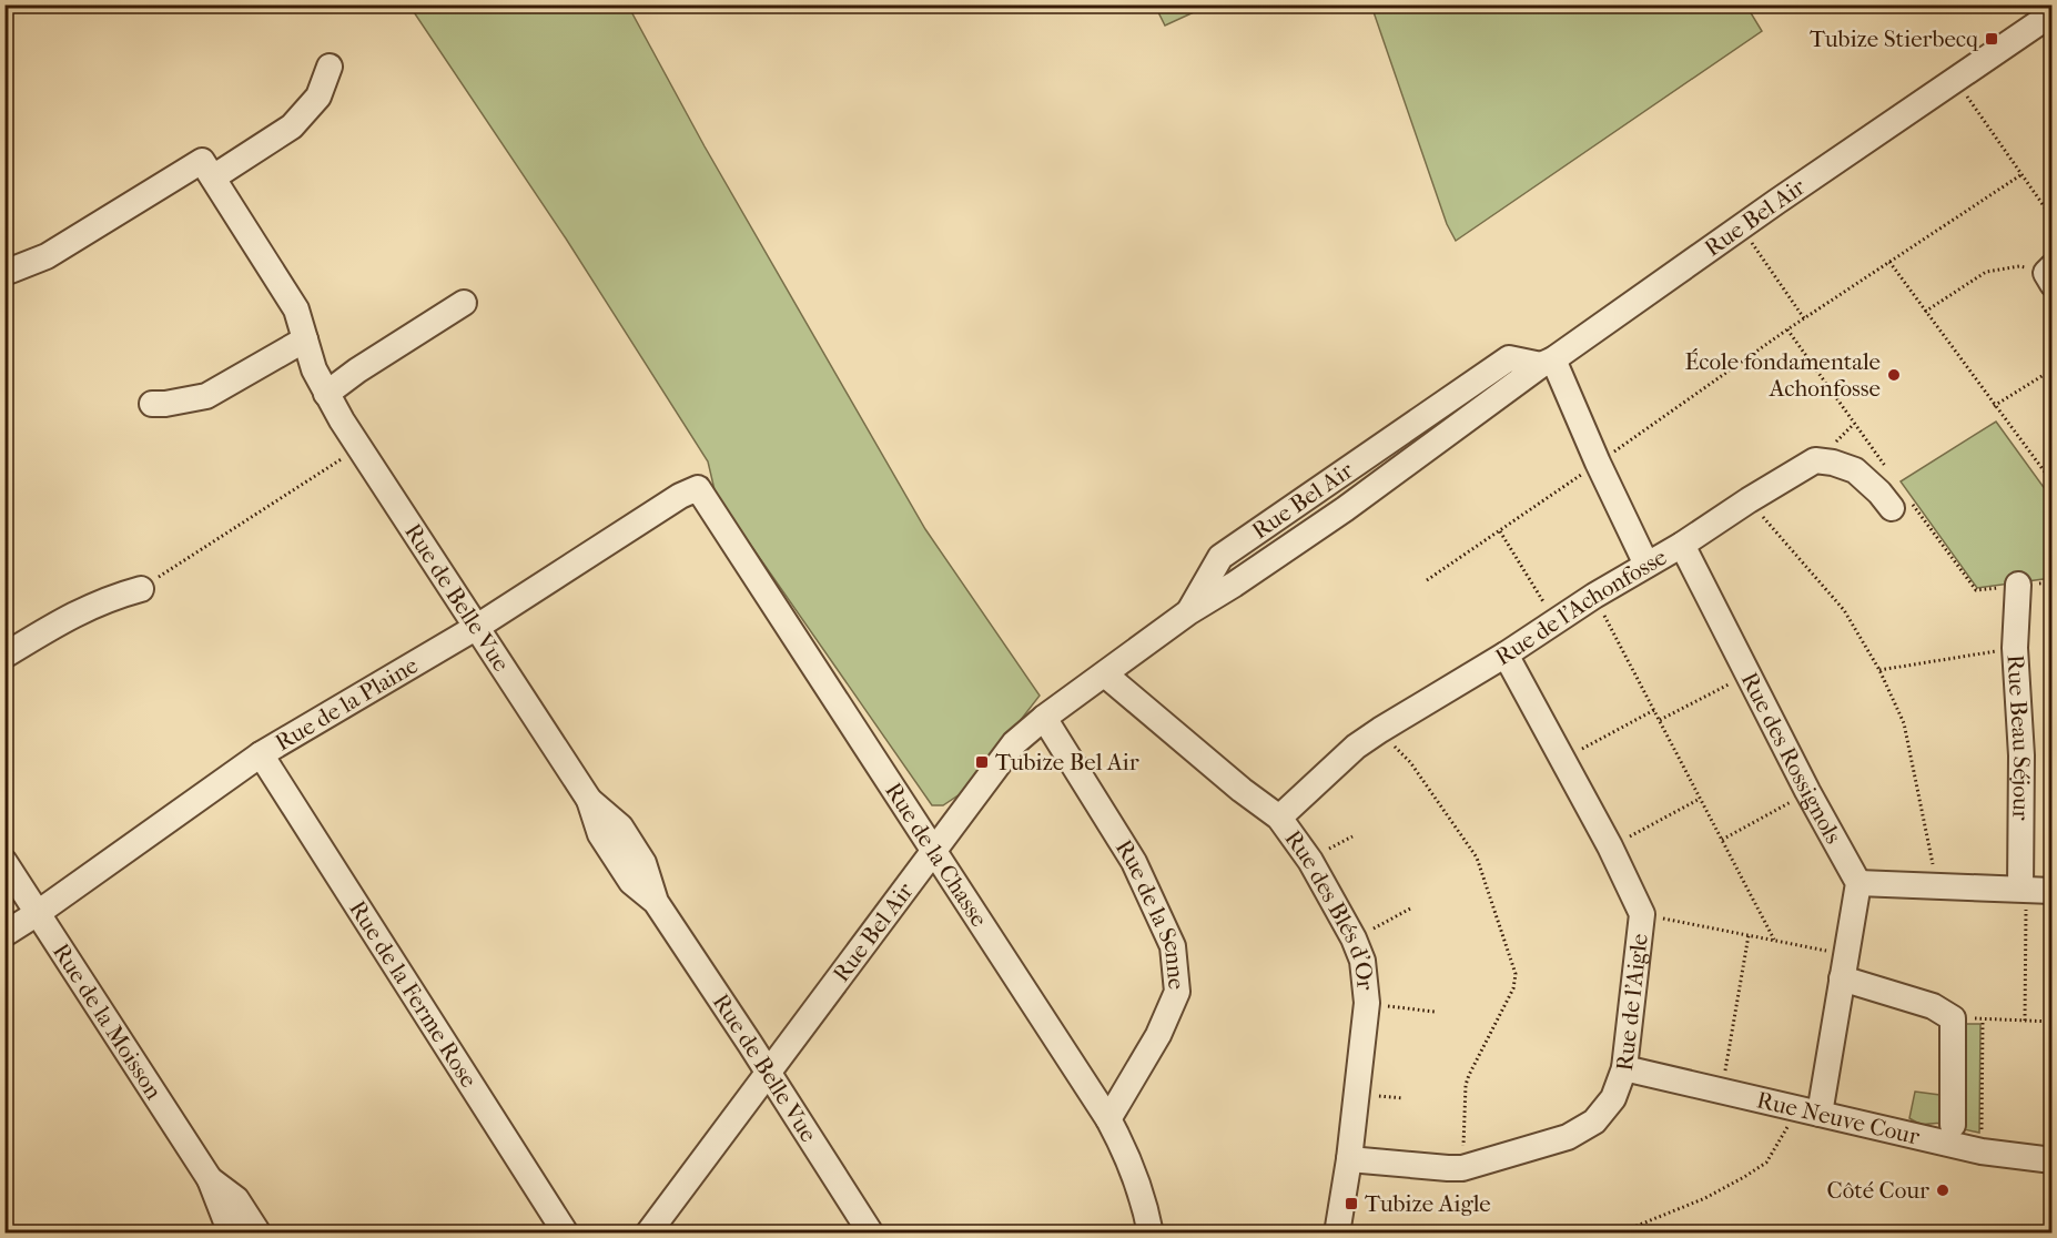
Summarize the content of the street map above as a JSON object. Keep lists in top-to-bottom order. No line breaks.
{"streets":{"street":["Rue Bel Air","Rue de Belle Vue","Rue de l'Achonfosse","Rue de la Plaine","Rue Beau Séjour","Rue des Rossignols","Rue de la Chasse","Rue des Blés d'Or","Rue de la Senne","Rue de la Ferme Rose","Rue de l'Aigle","Rue de la Moisson","Rue Neuve Cour"]},"crossings":[["Rue Bel Air","Rue de Belle Vue"],["Rue Bel Air","Rue de la Chasse"],["Rue Bel Air","Rue des Blés d'Or"],["Rue Bel Air","Rue de la Senne"],["Rue de Belle Vue","Rue de la Plaine"],["Rue de l'Achonfosse","Rue des Rossignols"],["Rue de l'Achonfosse","Rue des Blés d'Or"],["Rue de l'Achonfosse","Rue de l'Aigle"],["Rue de la Plaine","Rue de la Chasse"],["Rue de la Plaine","Rue de la Ferme Rose"],["Rue de la Plaine","Rue de la Moisson"],["Rue de la Chasse","Rue de la Senne"],["Rue des Blés d'Or","Rue de l'Aigle"],["Rue de l'Aigle","Rue Neuve Cour"]],"places":{"transit":["Tubize Stierbecq","Tubize Bel Air","Tubize Aigle"],"other":["École fondamentale Achonfosse","Côté Cour"]}}
